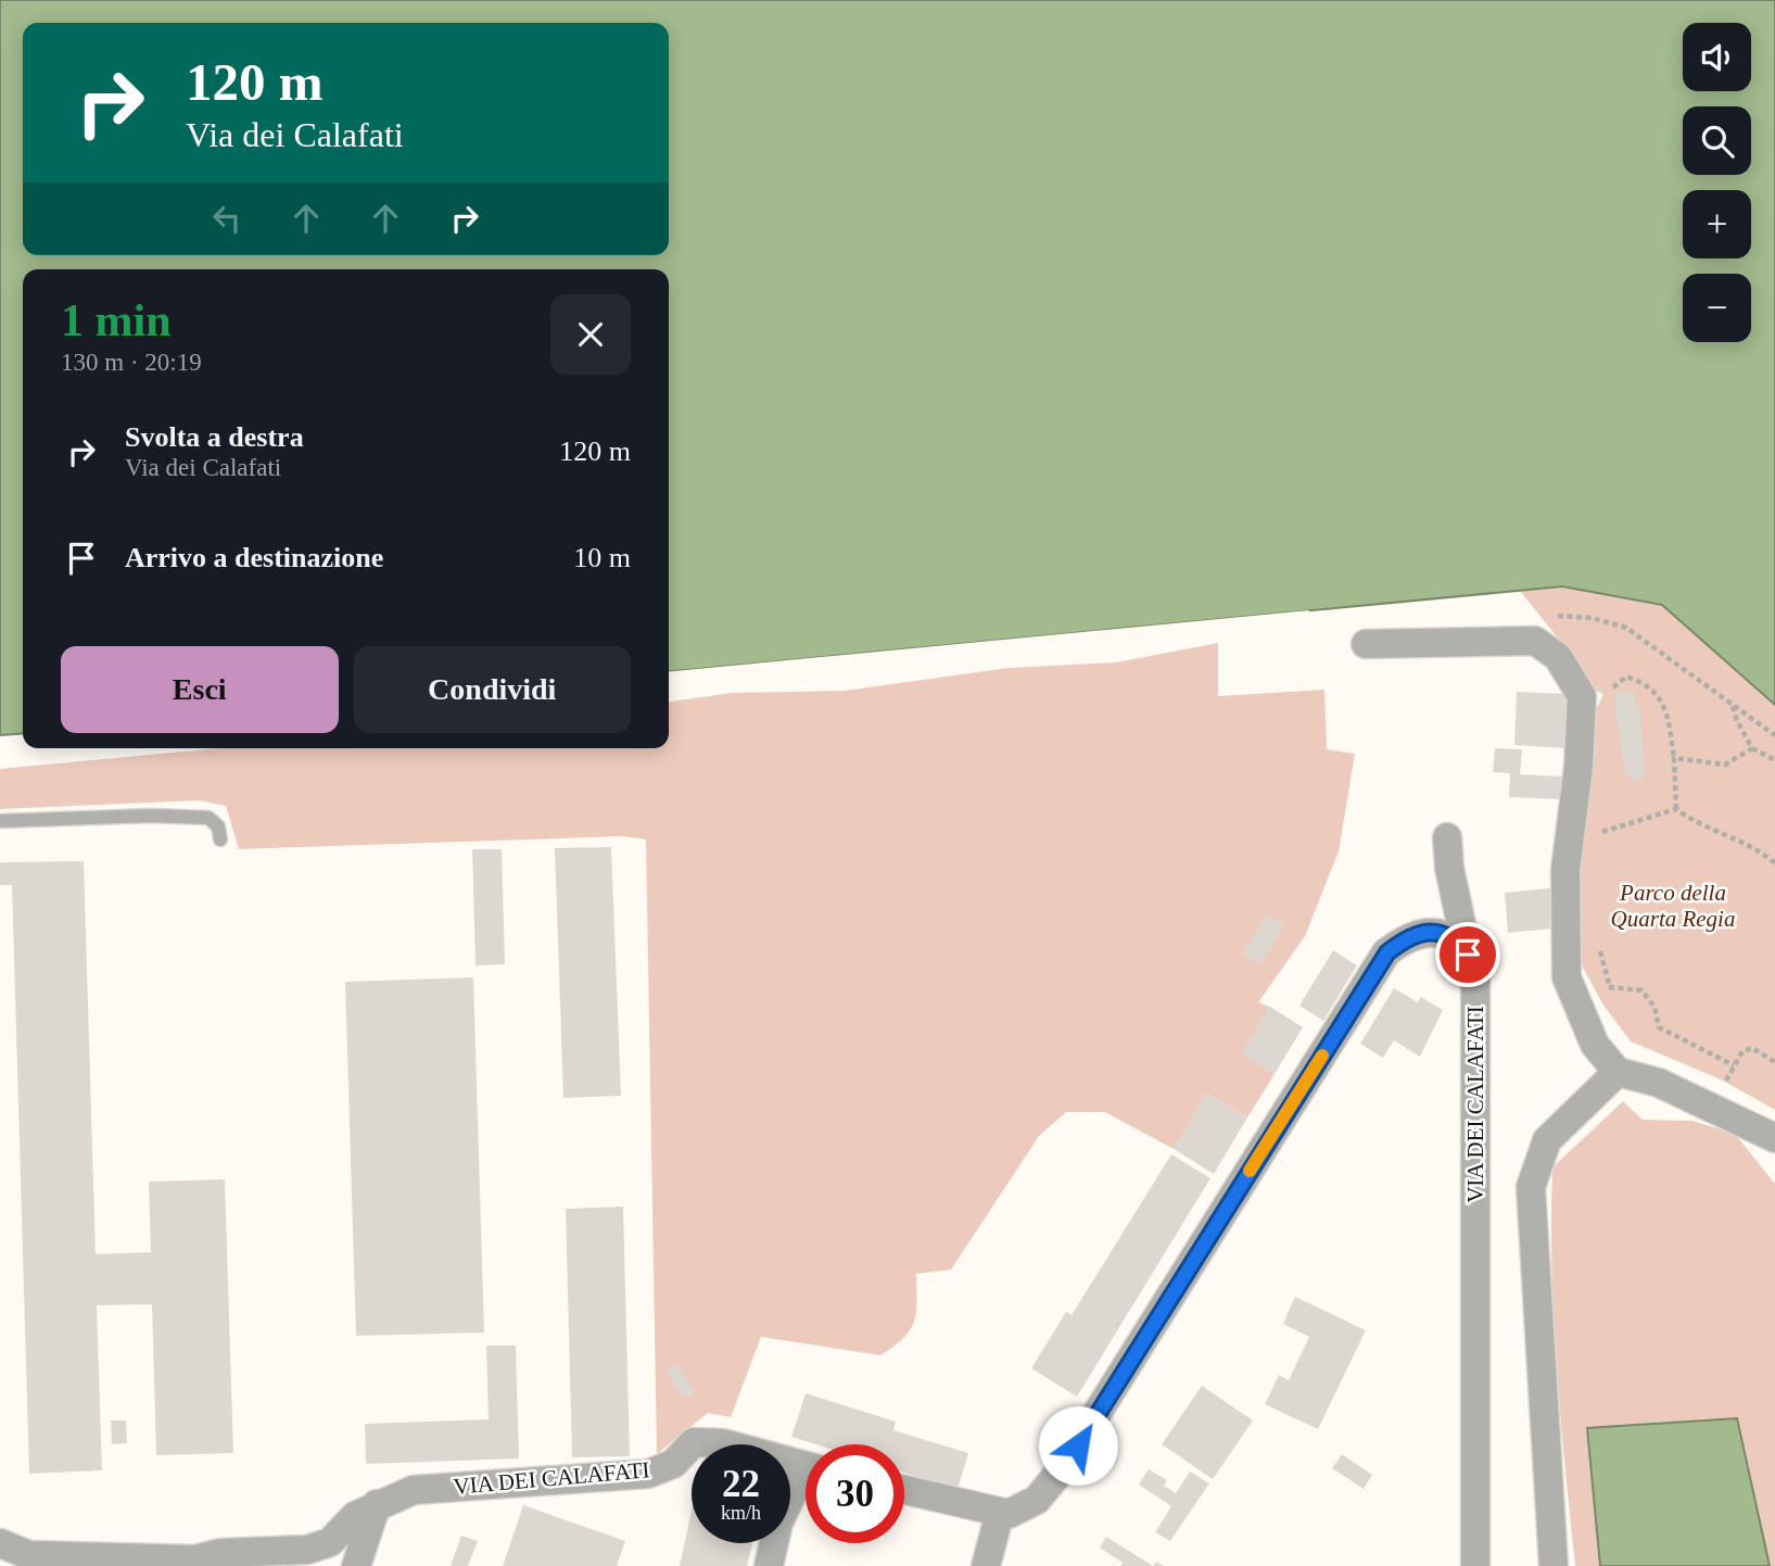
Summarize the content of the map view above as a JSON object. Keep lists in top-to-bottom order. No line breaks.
{"streets":{"street":["VIA DEI CALAFATI"]},"parks":["Parco della Quarta Regia"],"page":{"map_buttons":["+","−"],"turn":["120 m","Via dei Calafati"],"heading":["1 min","130 m · 20:19"],"list":[{"name":"Svolta a destra","note":"Via dei Calafati","value":"120 m"},{"name":"Arrivo a destinazione","value":"10 m"}],"buttons":["Esci","Condividi"],"speed":"22 km/h","limit":"30"}}
